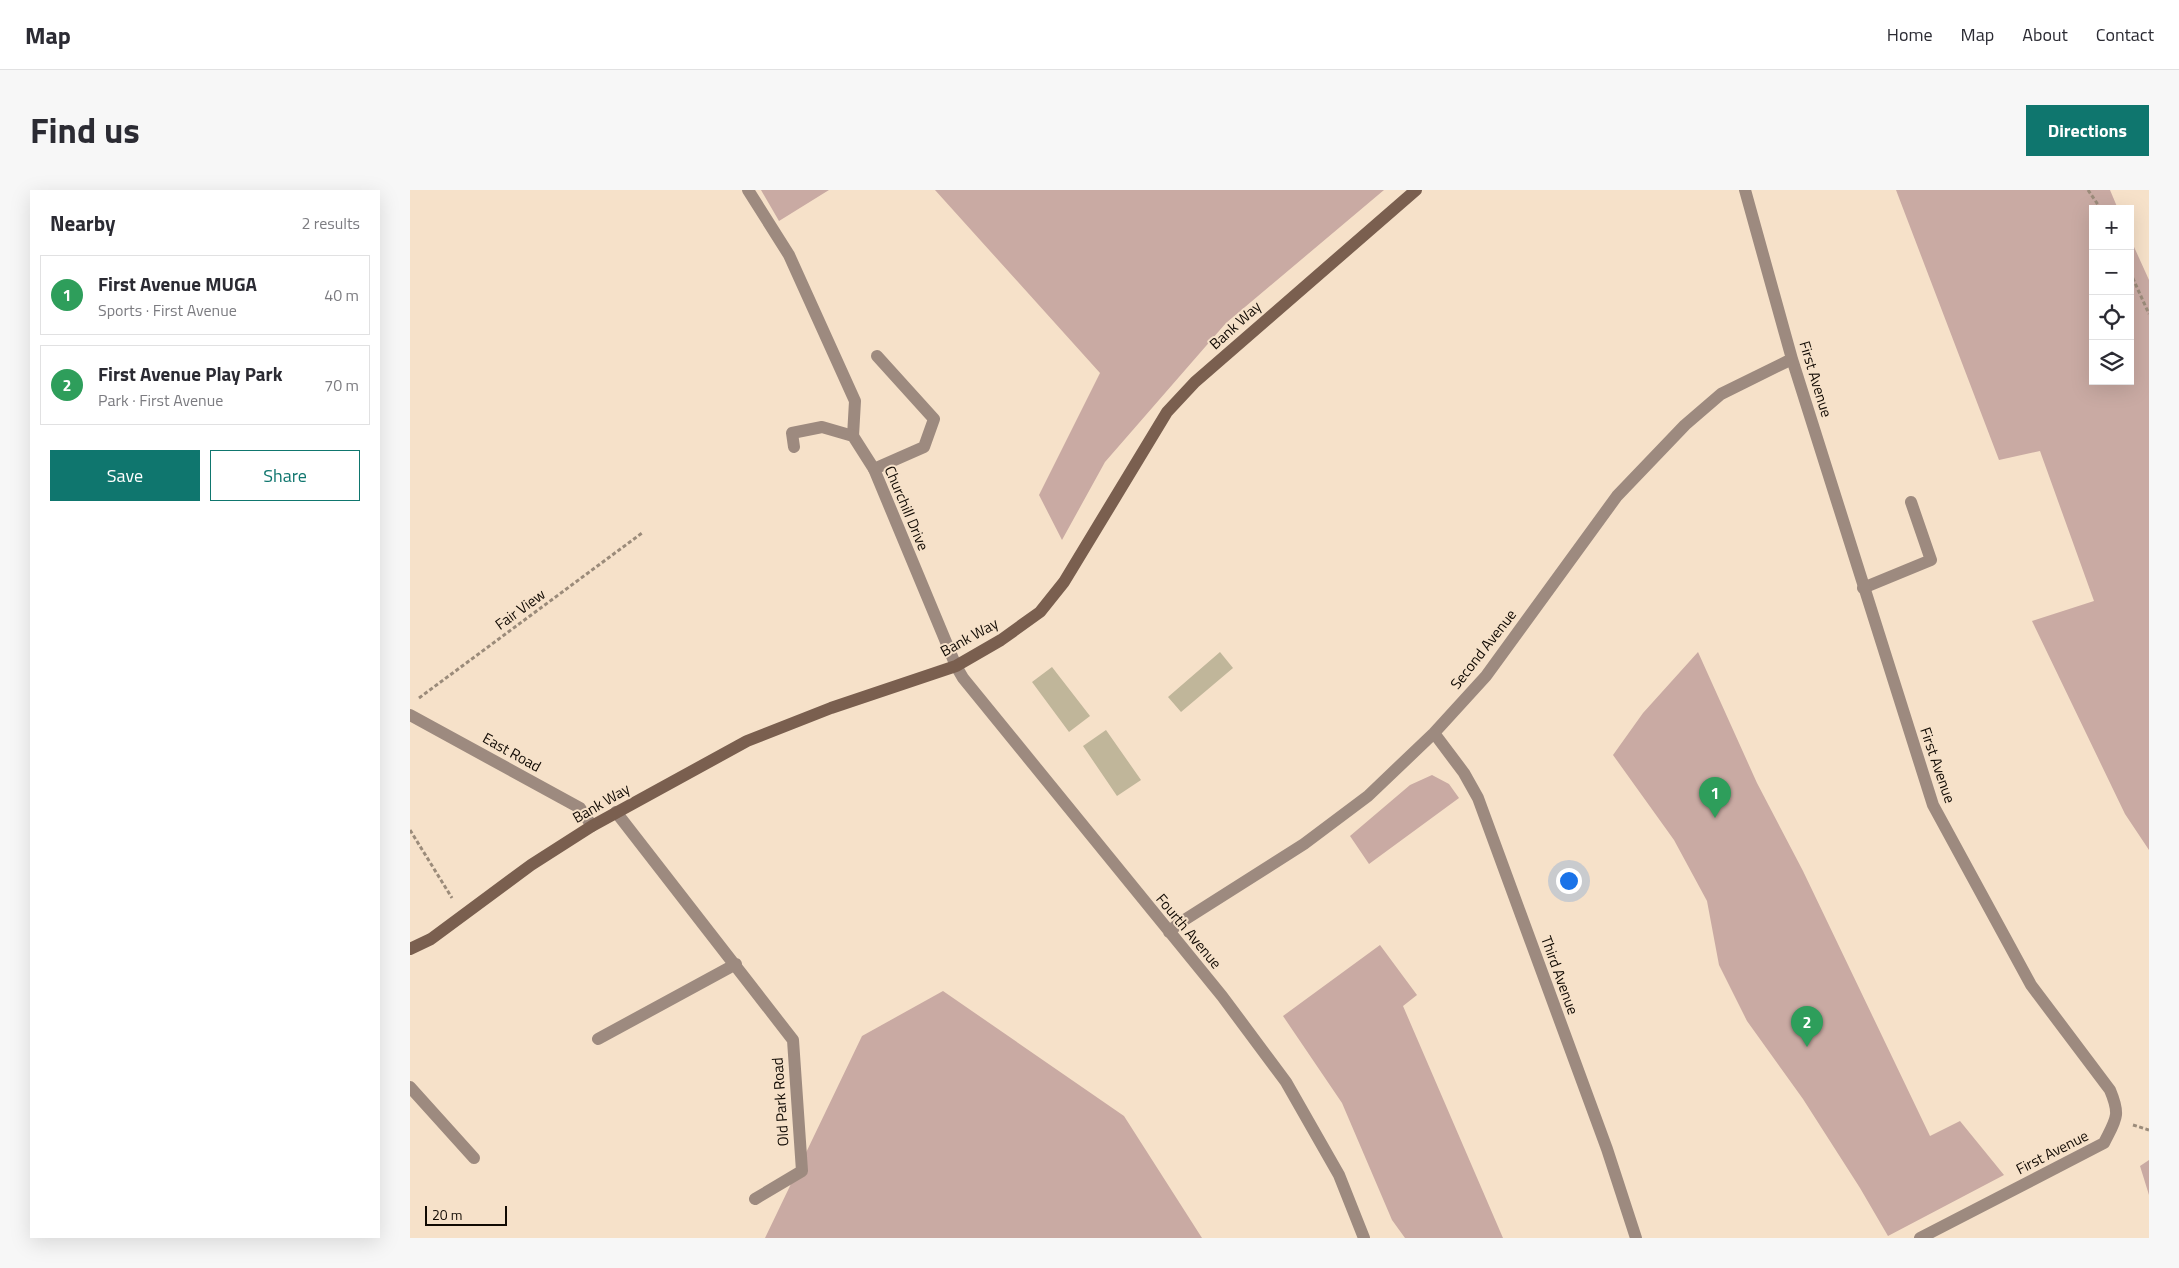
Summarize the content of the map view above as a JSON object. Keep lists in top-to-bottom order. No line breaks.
{"streets":{"street":["Bank Way","First Avenue","Churchill Drive","Second Avenue","East Road","Fourth Avenue","Third Avenue","Old Park Road"],"path":["Fair View"]},"crossings":[["Bank Way","Churchill Drive"],["Bank Way","East Road"],["Bank Way","Fourth Avenue"],["Bank Way","Old Park Road"],["First Avenue","Second Avenue"],["Churchill Drive","Fourth Avenue"],["Second Avenue","Fourth Avenue"],["Second Avenue","Third Avenue"]],"scale_bar":"20 m","page":{"header":"Map","nav":["Home","Map","About","Contact"],"title":"Find us","buttons":["Directions",["Save","Share"]],"heading":["Nearby","2 results"],"map_buttons":["+","−"],"list":[{"mark":"1","name":"First Avenue MUGA","note":"Sports · First Avenue","value":"40 m"},{"mark":"2","name":"First Avenue Play Park","note":"Park · First Avenue","value":"70 m"}],"pins":["1","2"],"scale":"20 m"}}
